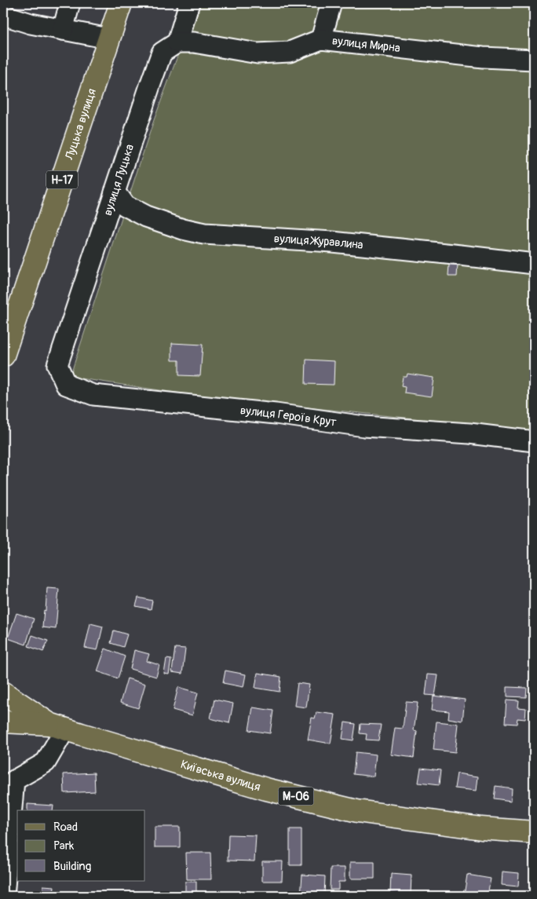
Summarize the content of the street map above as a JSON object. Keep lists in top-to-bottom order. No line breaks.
{"streets":{"main road":["Луцька вулиця","Н-17","Київська вулиця","М-06"],"street":["вулиця Мирна","вулиця Луцька","вулиця Журавлина","вулиця Героїв Крут"]},"crossings":[["вулиця Мирна","вулиця Луцька"],["вулиця Луцька","вулиця Журавлина"],["вулиця Луцька","вулиця Героїв Крут"]],"legend":["Road","Park","Building"]}
